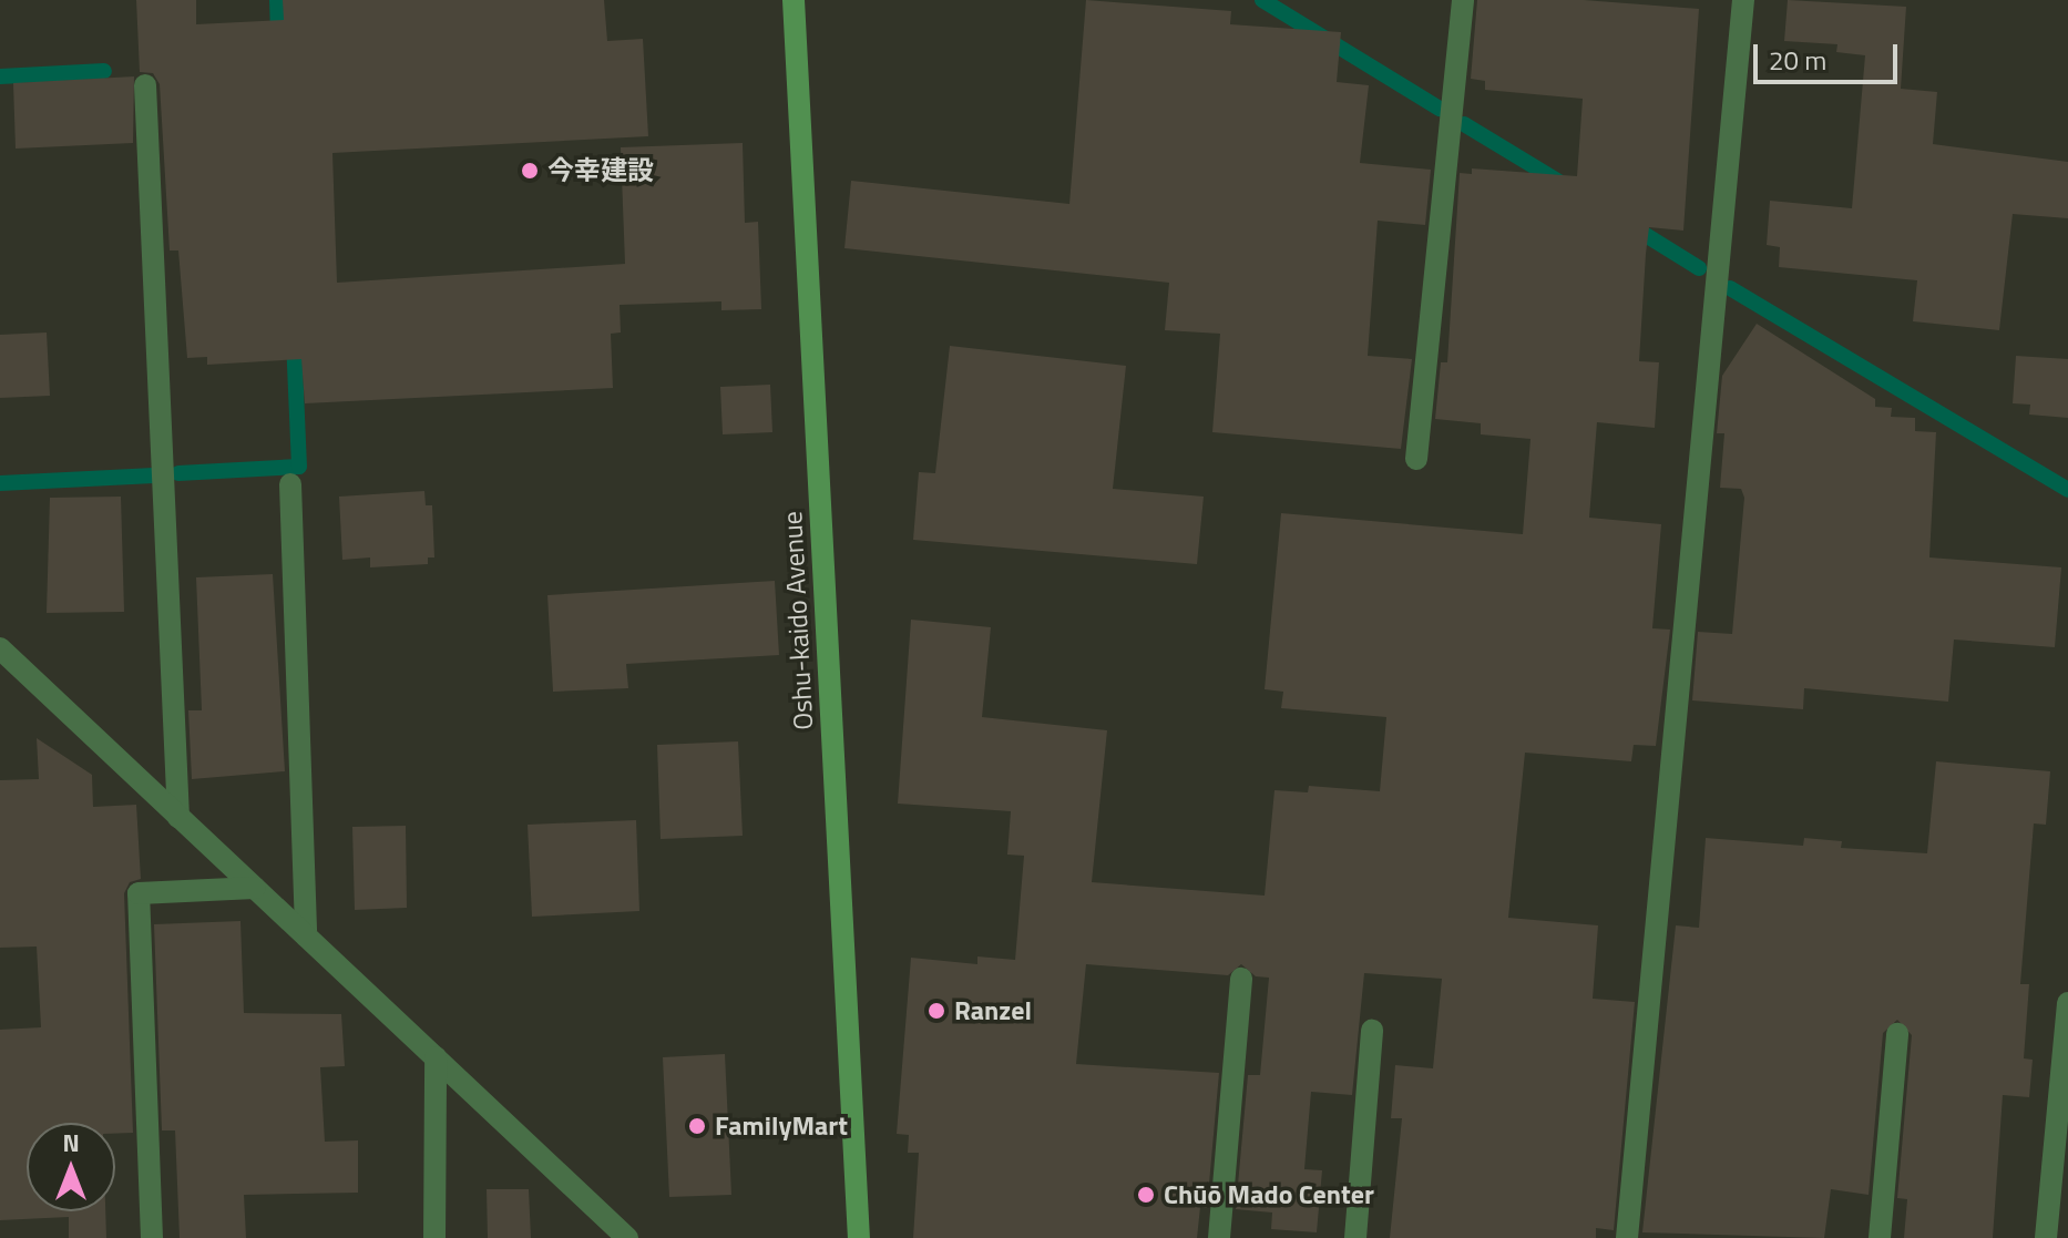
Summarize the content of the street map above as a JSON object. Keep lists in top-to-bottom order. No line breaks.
{"streets":{"main road":["Oshu-kaido Avenue"]},"places":["今幸建設","Ranzel","FamilyMart","Chūō Mado Center"],"scale_bar":"20 m","north":"top"}
